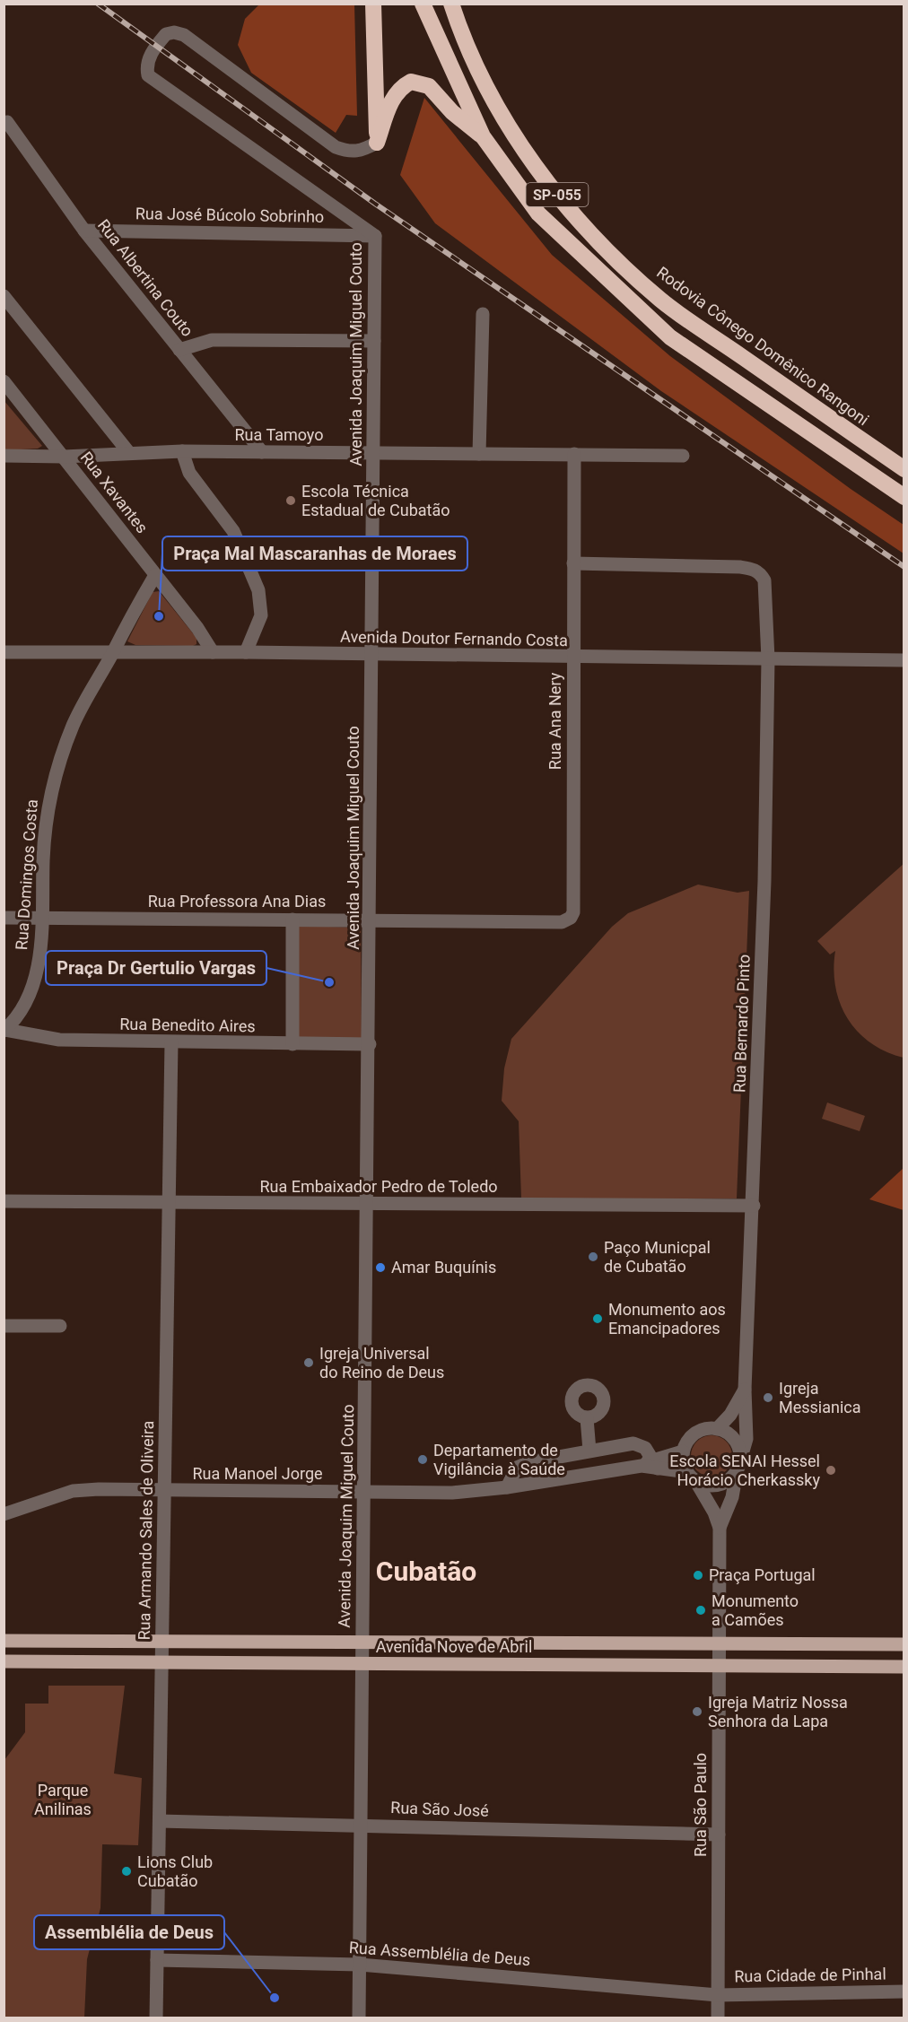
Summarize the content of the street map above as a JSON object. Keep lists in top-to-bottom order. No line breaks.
{"streets":{"highway":["SP-055","Rodovia Cônego Domênico Rangoni"],"main road":["Avenida Nove de Abril"],"street":["Rua José Búcolo Sobrinho","Rua Albertina Couto","Avenida Joaquim Miguel Couto","Rua Tamoyo","Rua Xavantes","Avenida Doutor Fernando Costa","Rua Ana Nery","Rua Domingos Costa","Rua Professora Ana Dias","Rua Bernardo Pinto","Rua Benedito Aires","Rua Embaixador Pedro de Toledo","Rua Manoel Jorge","Rua Armando Sales de Oliveira","Rua São Paulo","Rua São José","Rua Assemblélia de Deus","Rua Cidade de Pinhal"]},"crossings":[["Rua José Búcolo Sobrinho","Rua Albertina Couto"],["Rua José Búcolo Sobrinho","Avenida Joaquim Miguel Couto"],["Rua Albertina Couto","Rua Tamoyo"],["Avenida Joaquim Miguel Couto","Rua Tamoyo"],["Avenida Joaquim Miguel Couto","Avenida Doutor Fernando Costa"],["Avenida Joaquim Miguel Couto","Rua Professora Ana Dias"],["Avenida Joaquim Miguel Couto","Rua Benedito Aires"],["Avenida Joaquim Miguel Couto","Rua Embaixador Pedro de Toledo"],["Avenida Joaquim Miguel Couto","Rua Manoel Jorge"],["Avenida Joaquim Miguel Couto","Avenida Nove de Abril"],["Avenida Joaquim Miguel Couto","Rua São José"],["Avenida Joaquim Miguel Couto","Rua Assemblélia de Deus"],["Rua Tamoyo","Rua Xavantes"],["Rua Tamoyo","Rua Ana Nery"],["Rua Xavantes","Avenida Doutor Fernando Costa"],["Rua Xavantes","Rua Domingos Costa"],["Avenida Doutor Fernando Costa","Rua Ana Nery"],["Avenida Doutor Fernando Costa","Rua Domingos Costa"],["Avenida Doutor Fernando Costa","Rua Bernardo Pinto"],["Rua Ana Nery","Rua Professora Ana Dias"],["Rua Ana Nery","Rua Bernardo Pinto"],["Rua Domingos Costa","Rua Professora Ana Dias"],["Rua Domingos Costa","Rua Benedito Aires"],["Rua Bernardo Pinto","Rua Embaixador Pedro de Toledo"],["Rua Bernardo Pinto","Rua Manoel Jorge"],["Rua Bernardo Pinto","Rua São Paulo"],["Rua Benedito Aires","Rua Armando Sales de Oliveira"],["Rua Embaixador Pedro de Toledo","Rua Armando Sales de Oliveira"],["Rua Manoel Jorge","Rua Armando Sales de Oliveira"],["Rua Manoel Jorge","Rua São Paulo"],["Rua Armando Sales de Oliveira","Avenida Nove de Abril"],["Rua Armando Sales de Oliveira","Rua São José"],["Rua Armando Sales de Oliveira","Rua Assemblélia de Deus"],["Avenida Nove de Abril","Rua São Paulo"],["Rua São Paulo","Rua São José"],["Rua São Paulo","Rua Assemblélia de Deus"],["Rua São Paulo","Rua Cidade de Pinhal"],["Rua Assemblélia de Deus","Rua Cidade de Pinhal"]],"districts":["Cubatão"],"parks":["Parque Anilinas"],"places":["Escola Técnica Estadual de Cubatão","Praça Mal Mascaranhas de Moraes","Praça Dr Gertulio Vargas","Paço Municpal de Cubatão","Amar Buquínis","Monumento aos Emancipadores","Igreja Universal do Reino de Deus","Igreja Messianica","Departamento de Vigilância à Saúde","Escola SENAI Hessel Horácio Cherkassky","Praça Portugal","Monumento a Camões","Igreja Matriz Nossa Senhora da Lapa","Lions Club Cubatão","Assemblélia de Deus"]}
